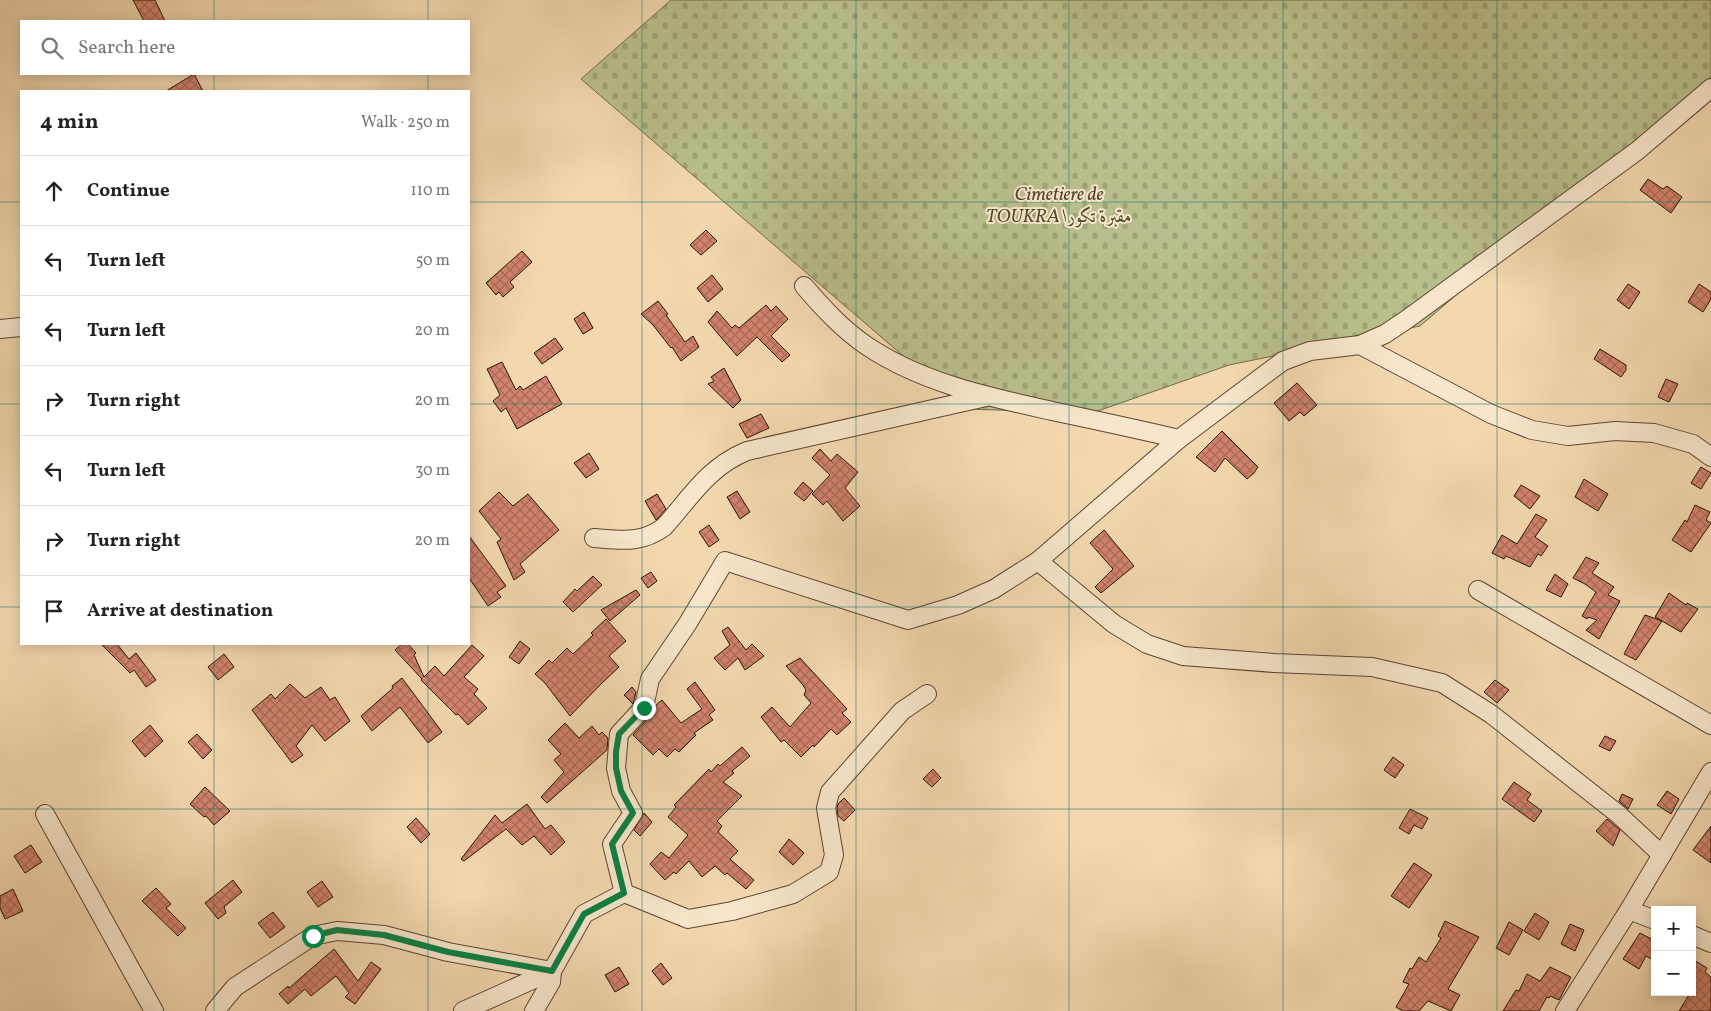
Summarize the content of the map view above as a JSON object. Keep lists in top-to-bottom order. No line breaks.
{"parks":["Cimetiere de TOUKRA مقبرة تكورا"],"page":{"search":"Search here","heading":["4 min","Walk · 250 m"],"list":[["Continue","110 m"],["Turn left","50 m"],["Turn left","20 m"],["Turn right","20 m"],["Turn left","30 m"],["Turn right","20 m"],"Arrive at destination"],"map_buttons":["+","−"]}}
